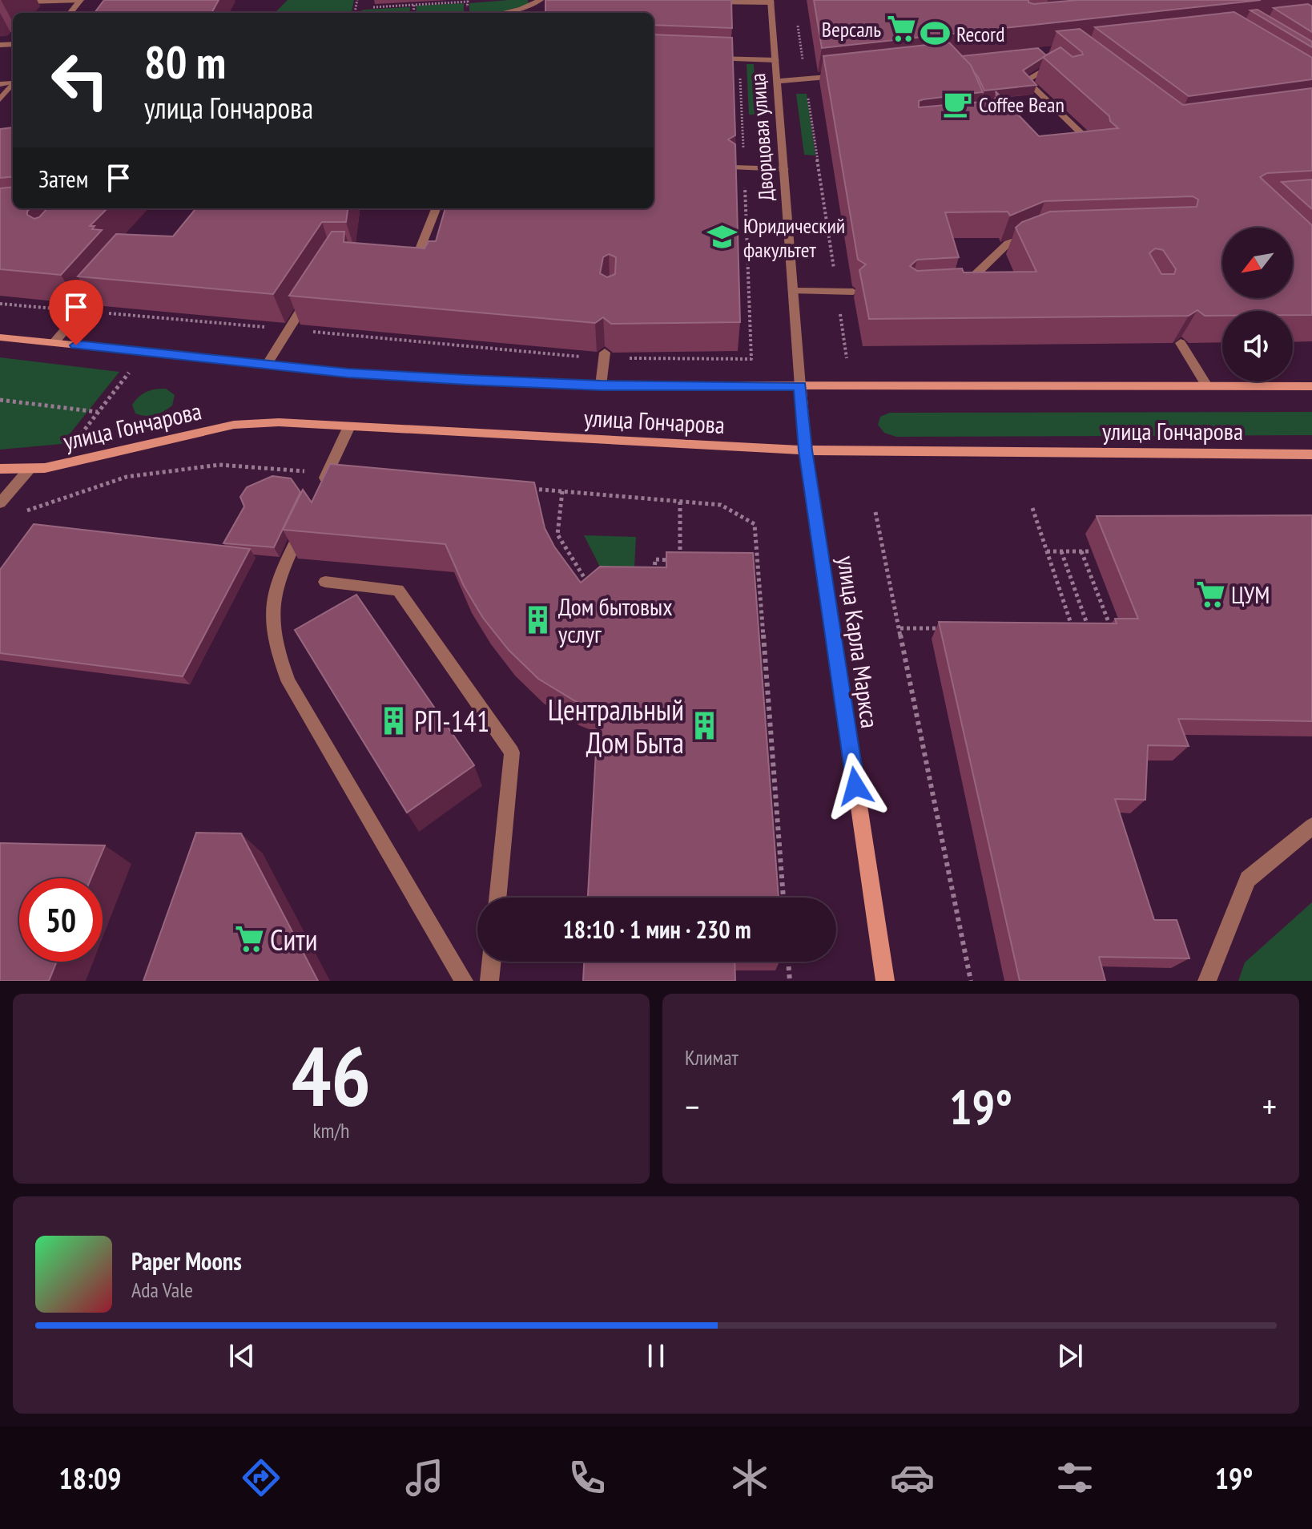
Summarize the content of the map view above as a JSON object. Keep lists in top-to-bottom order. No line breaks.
{"streets":{"main road":["улица Гончарова","улица Карла Маркса"],"street":["Дворцовая улица"]},"crossings":[["Дворцовая улица","улица Гончарова"],["Дворцовая улица","улица Карла Маркса"],["улица Гончарова","улица Карла Маркса"]],"places":{"supermarket":["Версаль","ЦУМ","Сити"],"sports":["Record"],"cafe":["Coffee Bean"],"school or university":["Юридический факультет"],"building":["Дом бытовых услуг","РП-141","Центральный Дом Быта"]},"north":"bottom left","page":{"turn":["80 m","улица Гончарова"],"then":"Затем","limit":"50","trip":"18:10 · 1 мин · 230 m","tile":[["46","km/h"],"Климат"],"heat":["−","19°","+"],"song":["Paper Moons","Ada Vale"],"tabs":["18:09","19°"]}}
